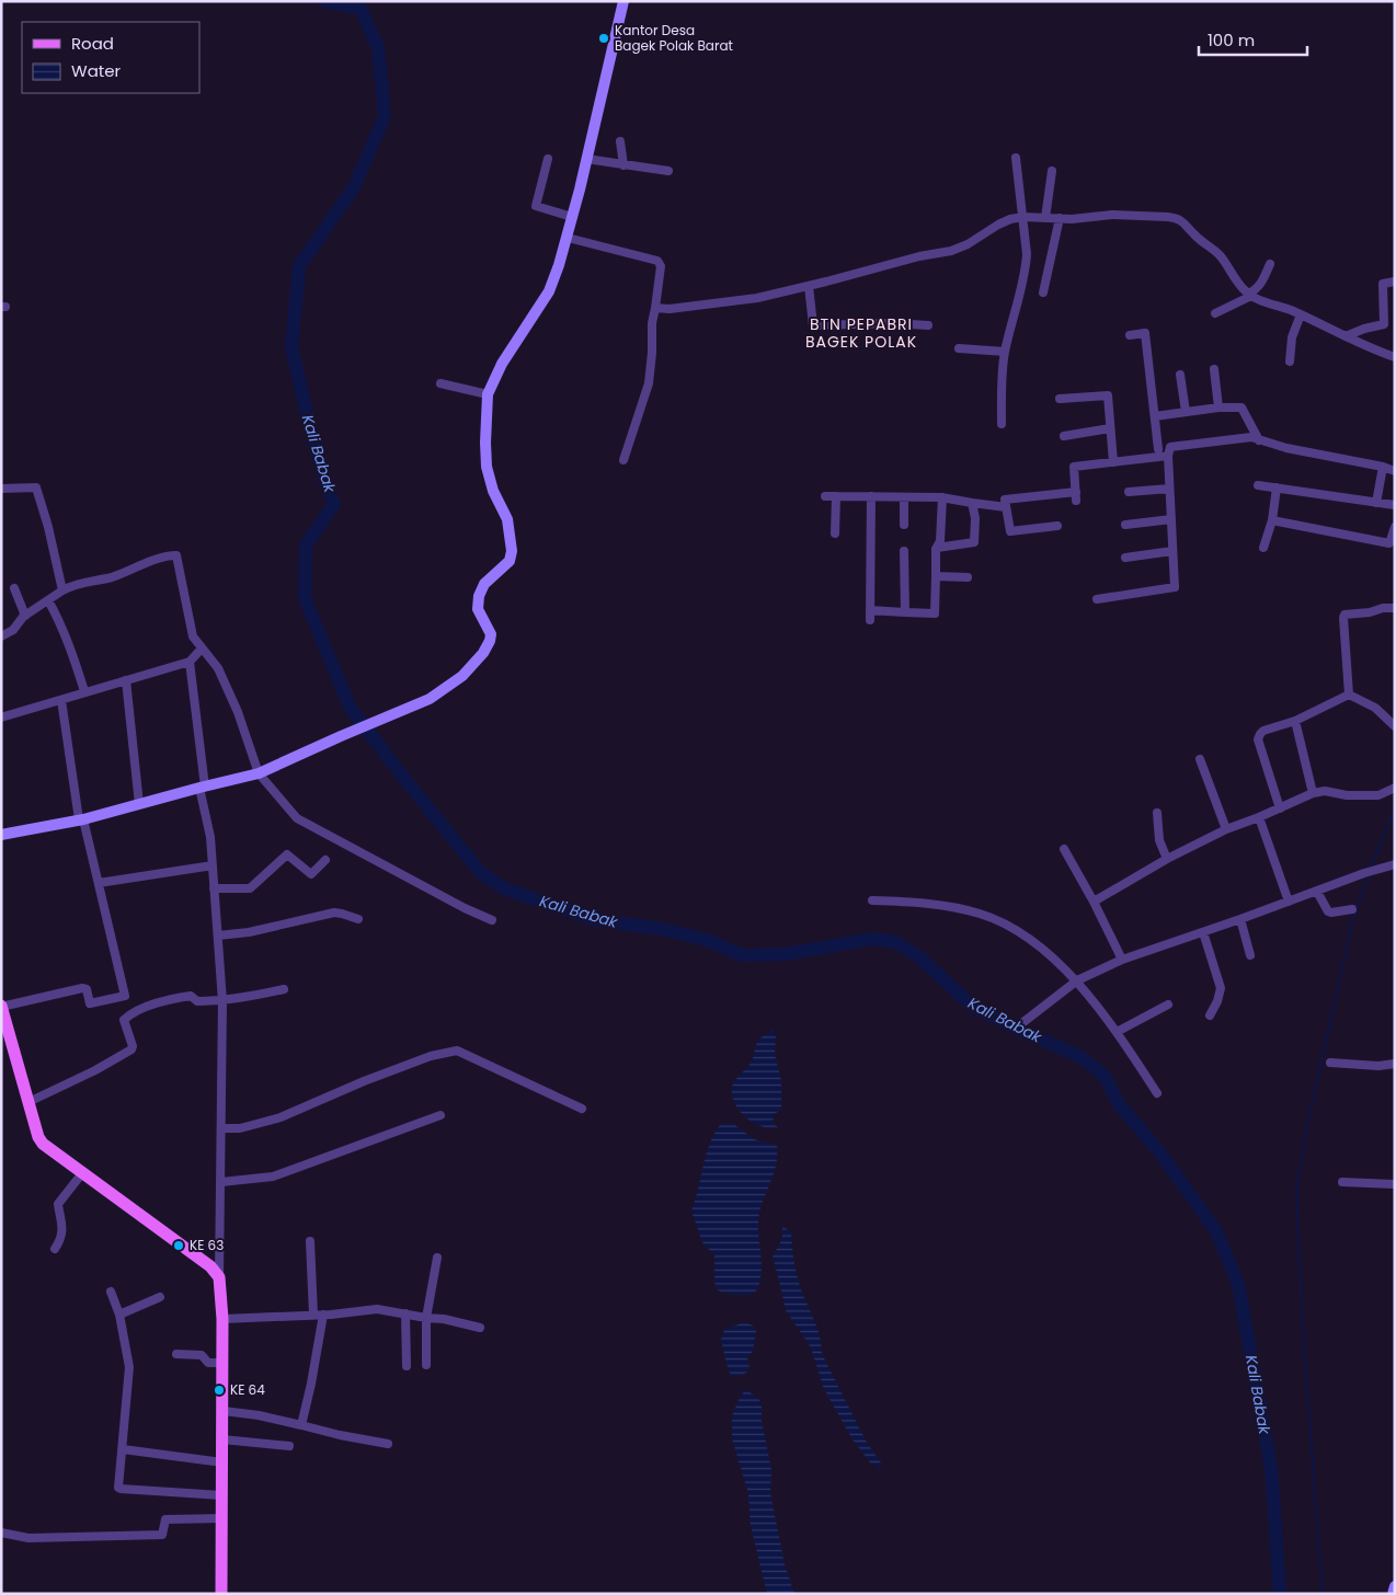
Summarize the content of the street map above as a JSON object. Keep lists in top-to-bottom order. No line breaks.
{"districts":["BTN PEPABRI BAGEK POLAK"],"water":["Kali Babak"],"places":["Kantor Desa Bagek Polak Barat","KE 63","KE 64"],"legend":["Road","Water"],"scale_bar":"100 m"}
